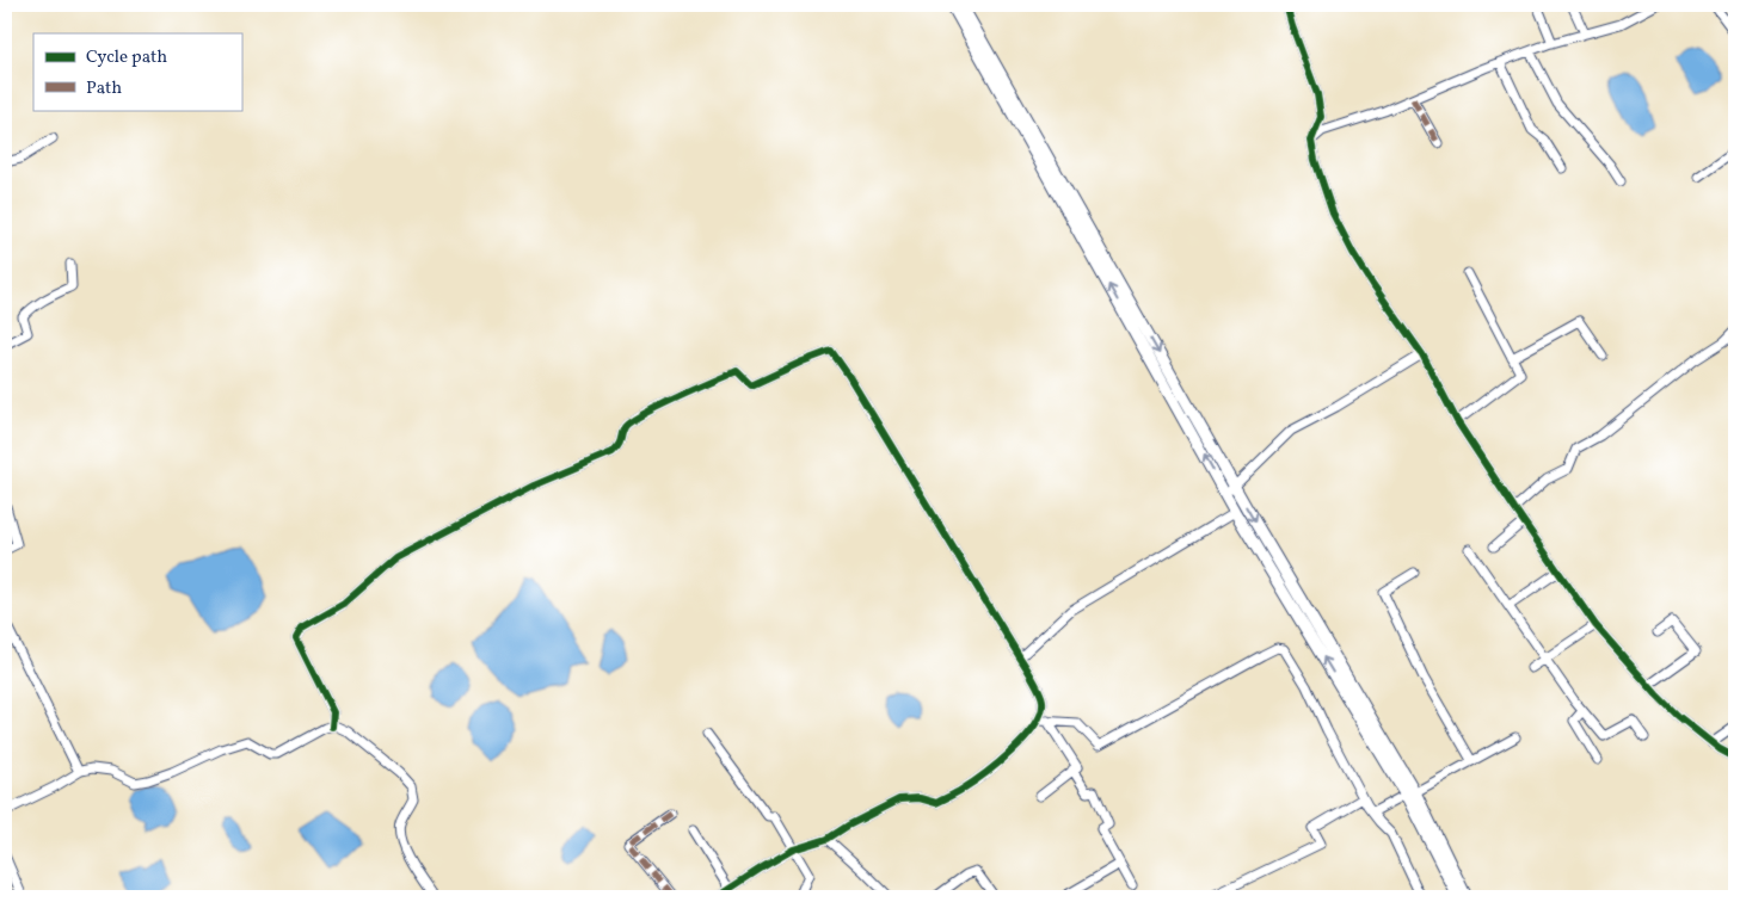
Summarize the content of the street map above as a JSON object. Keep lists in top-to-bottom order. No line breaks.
{"legend":["Cycle path","Path"]}
